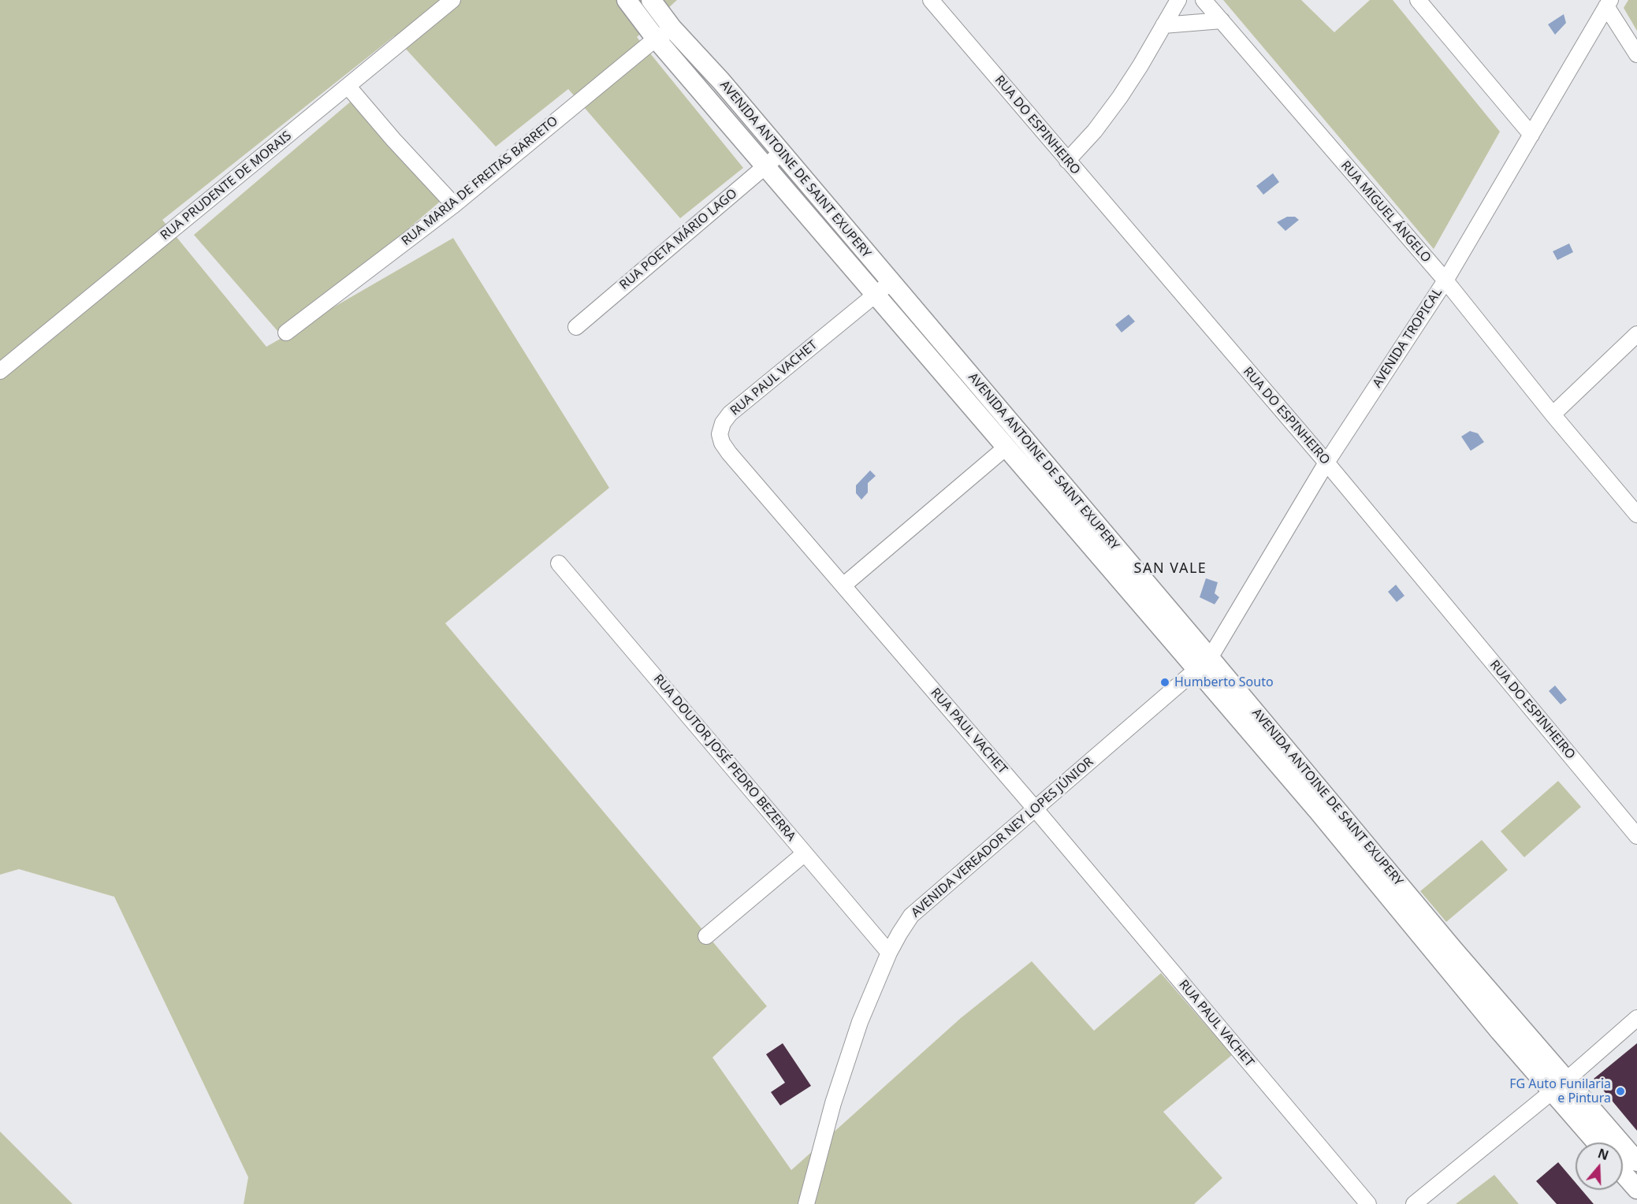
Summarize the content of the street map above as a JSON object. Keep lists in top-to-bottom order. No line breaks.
{"streets":{"street":["RUA DO ESPINHEIRO","AVENIDA ANTOINE DE SAINT EXUPERY","RUA MARIA DE FREITAS BARRETO","RUA PRUDENTE DE MORAIS","RUA MIGUEL ÁNGELO","RUA POETA MÁRIO LAGO","AVENIDA TROPICAL","RUA PAUL VACHET","RUA DOUTOR JOSÉ PEDRO BEZERRA","AVENIDA VEREADOR NEY LOPES JÚNIOR"]},"crossings":[["RUA DO ESPINHEIRO","AVENIDA TROPICAL"],["AVENIDA ANTOINE DE SAINT EXUPERY","RUA MARIA DE FREITAS BARRETO"],["AVENIDA ANTOINE DE SAINT EXUPERY","RUA POETA MÁRIO LAGO"],["AVENIDA ANTOINE DE SAINT EXUPERY","AVENIDA TROPICAL"],["AVENIDA ANTOINE DE SAINT EXUPERY","RUA PAUL VACHET"],["AVENIDA ANTOINE DE SAINT EXUPERY","AVENIDA VEREADOR NEY LOPES JÚNIOR"],["RUA MIGUEL ÁNGELO","AVENIDA TROPICAL"],["AVENIDA TROPICAL","AVENIDA VEREADOR NEY LOPES JÚNIOR"],["RUA PAUL VACHET","AVENIDA VEREADOR NEY LOPES JÚNIOR"],["RUA DOUTOR JOSÉ PEDRO BEZERRA","AVENIDA VEREADOR NEY LOPES JÚNIOR"]],"districts":["SAN VALE"],"places":["Humberto Souto","FG Auto Funilaria e Pintura"],"north":"top"}
